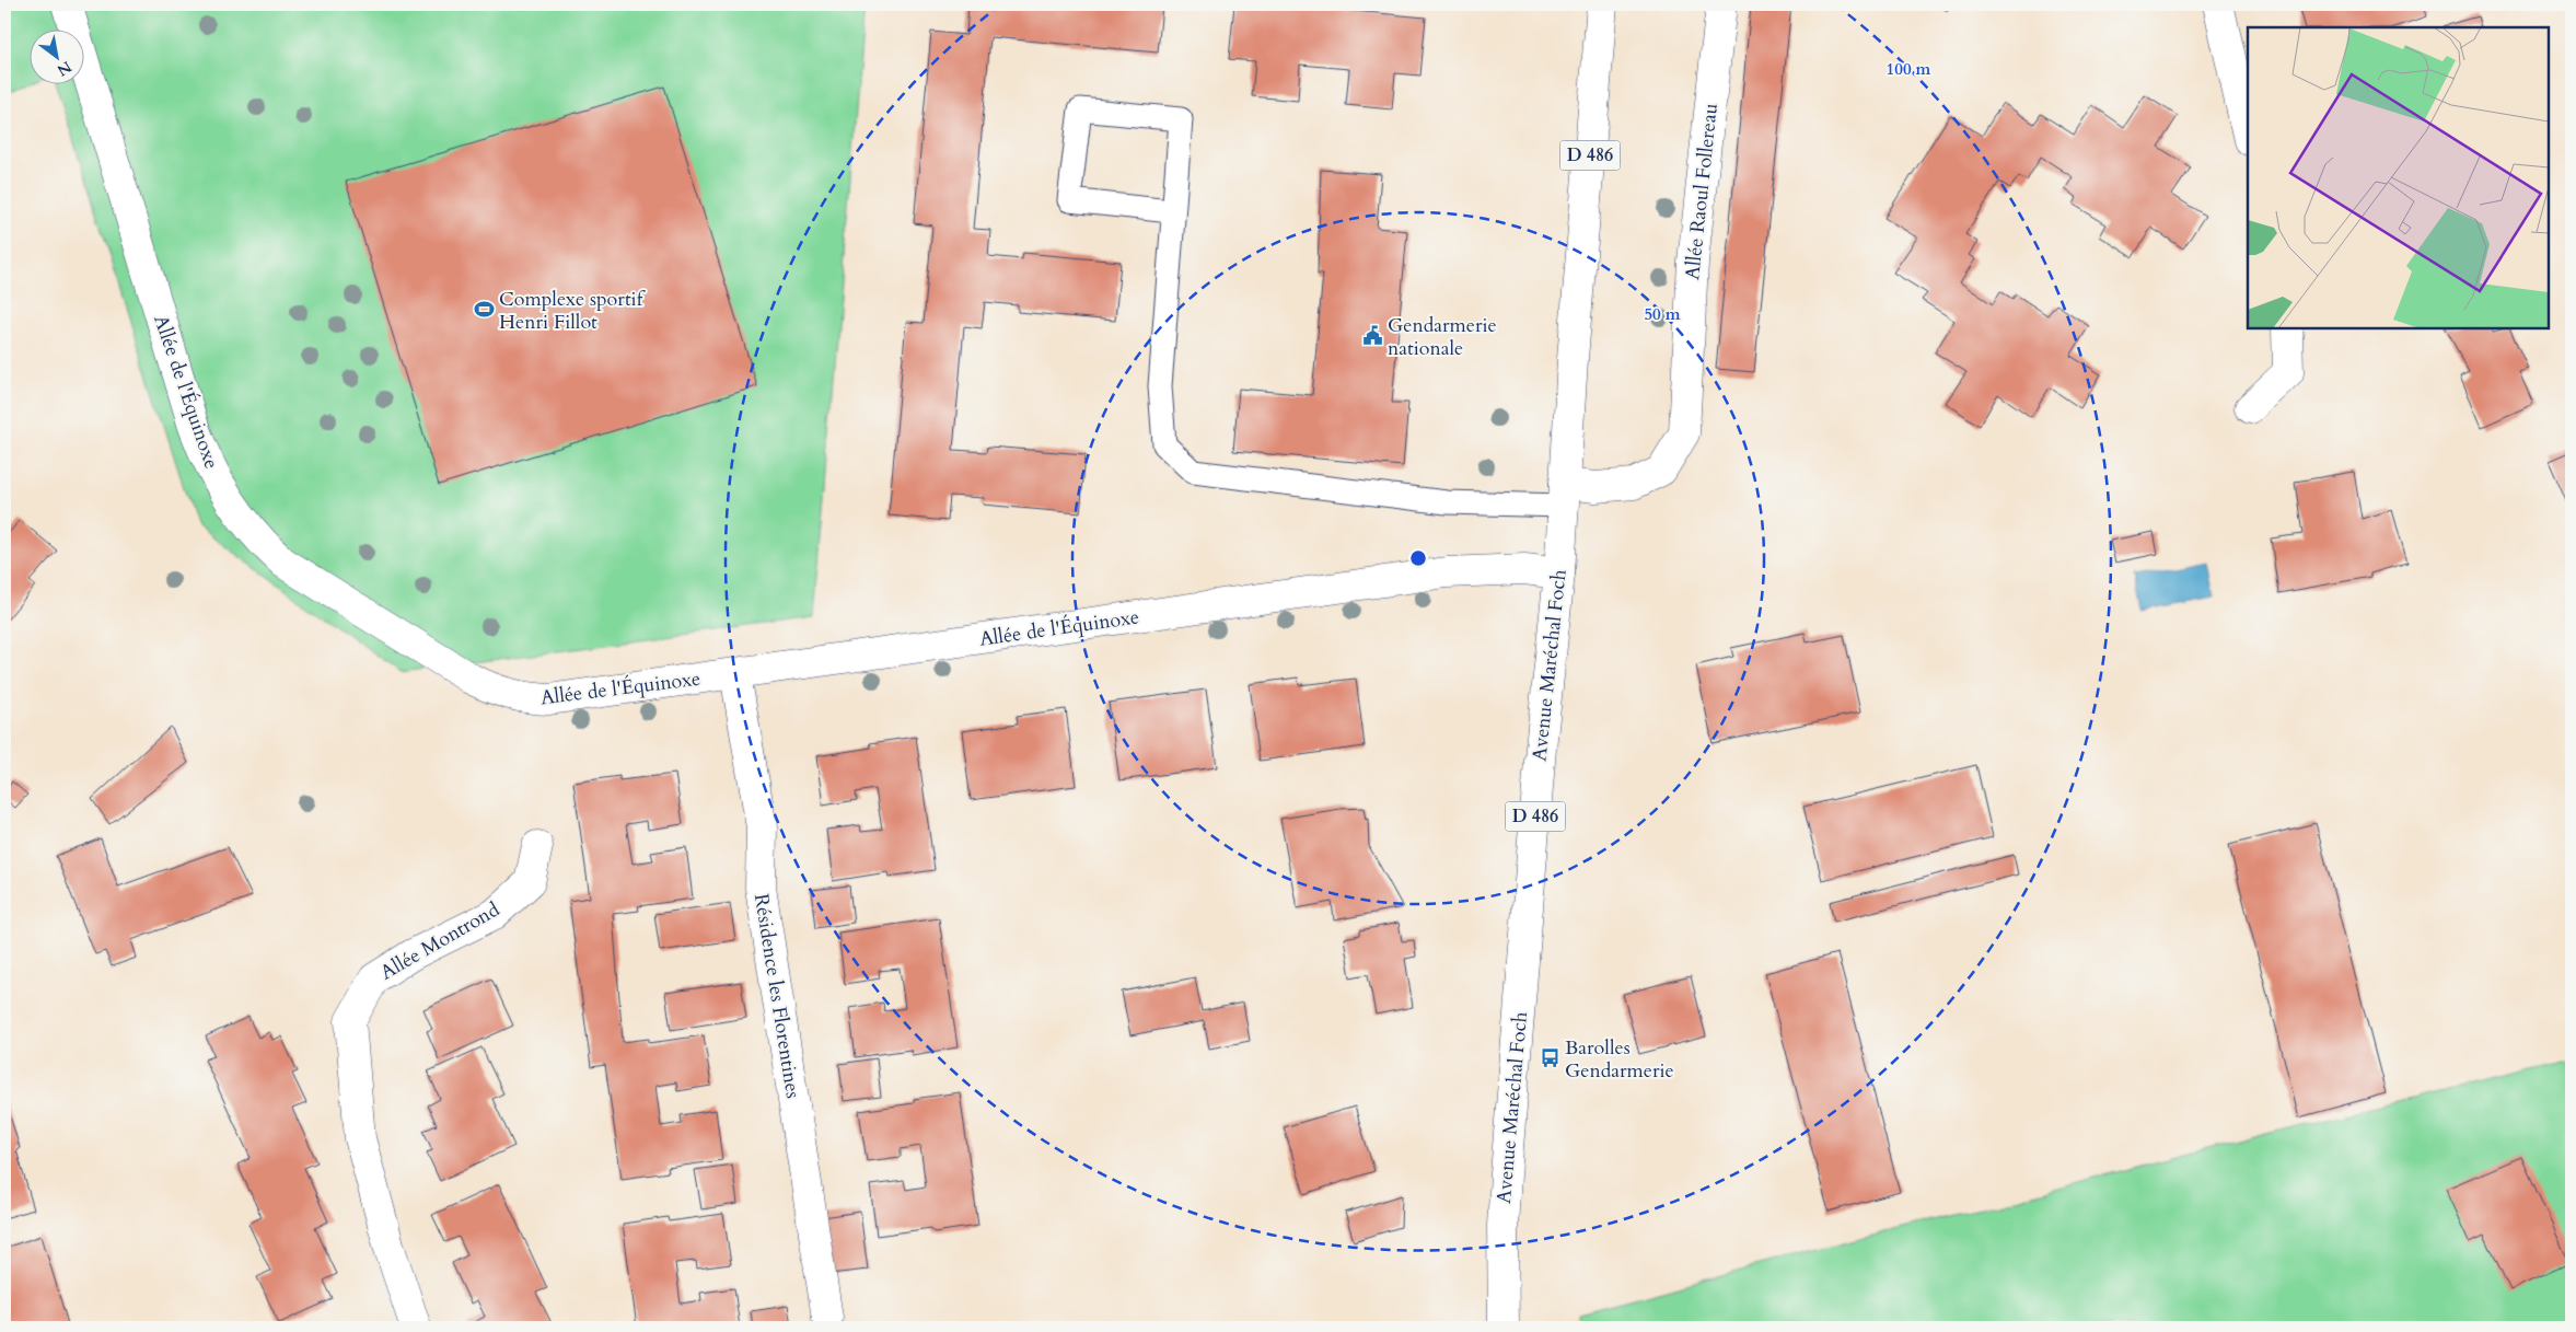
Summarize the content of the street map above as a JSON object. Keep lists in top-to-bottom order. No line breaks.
{"streets":{"street":["D 486","Allée Raoul Follereau","Allée de l'Équinoxe","Avenue Maréchal Foch","Allée Montrond","Résidence les Florentines"]},"crossings":[["Allée Raoul Follereau","Avenue Maréchal Foch"],["Allée de l'Équinoxe","Avenue Maréchal Foch"],["Allée de l'Équinoxe","Résidence les Florentines"]],"places":{"sports":["Complexe sportif Henri Fillot"],"public building":["Gendarmerie nationale"],"bus stop":["Barolles Gendarmerie"]},"north":"bottom right","rings":["100 m","50 m"]}
